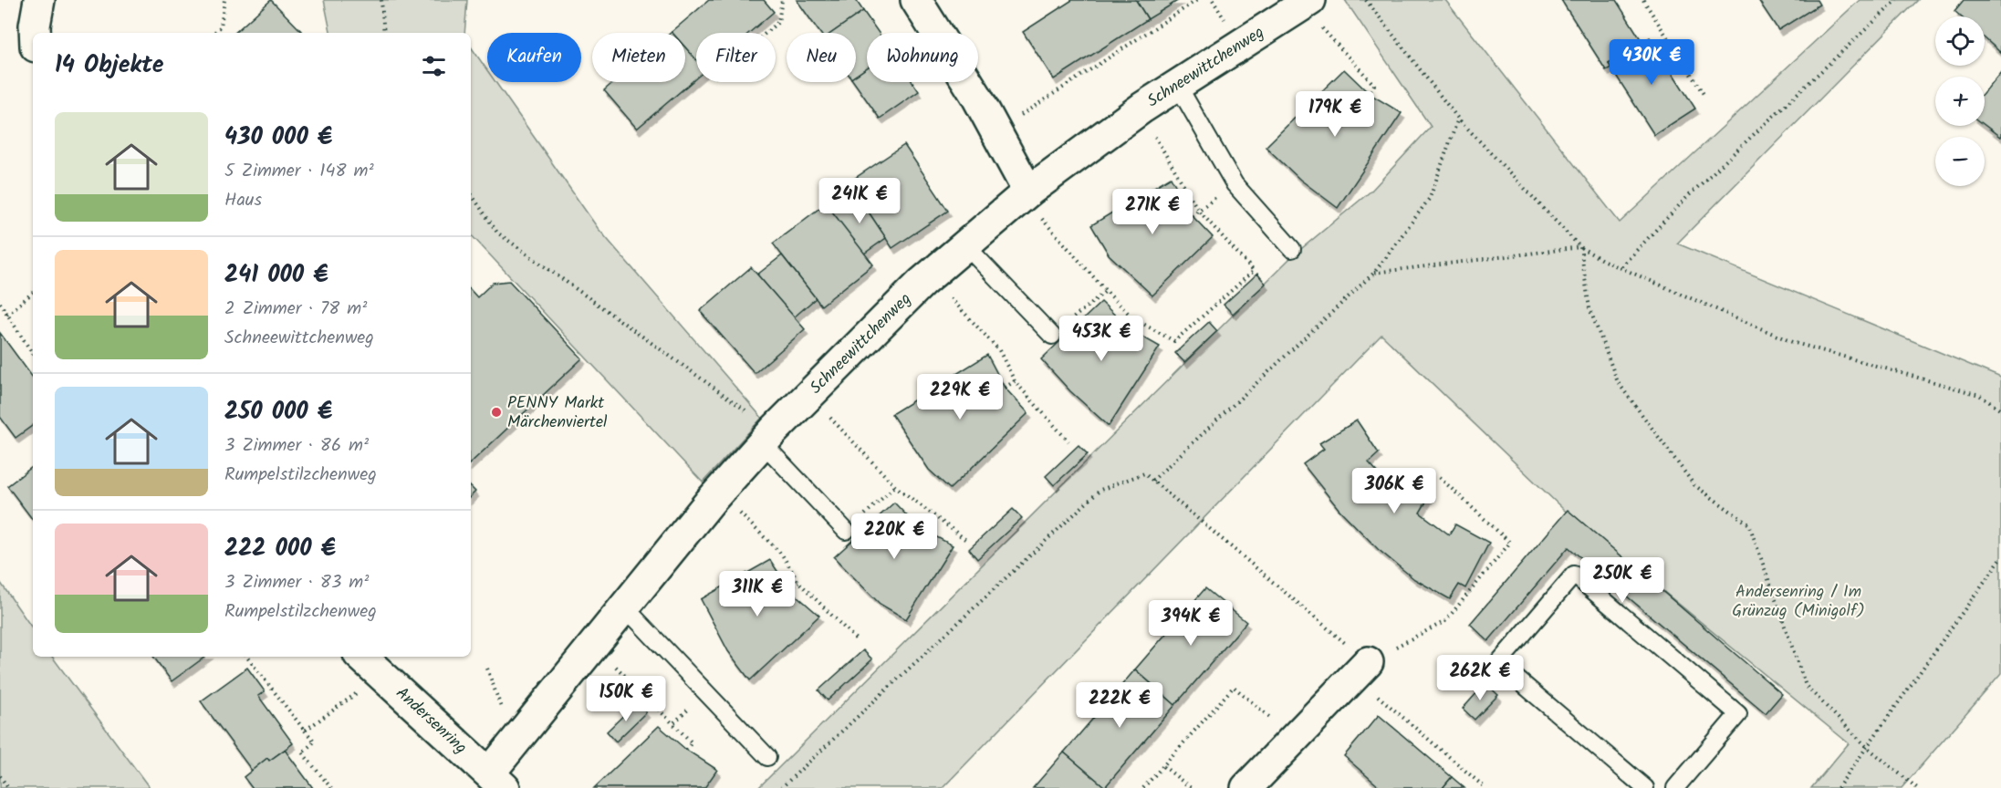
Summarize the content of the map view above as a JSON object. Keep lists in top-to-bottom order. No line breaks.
{"streets":{"street":["Schneewittchenweg","Andersenring"]},"crossings":[["Schneewittchenweg","Andersenring"]],"parks":["Andersenring / Im Grünzug (Minigolf)"],"places":["PENNY Markt Märchenviertel"],"page":{"map_buttons":["+","−"],"chip":["Kaufen","Mieten","Filter","Neu","Wohnung"],"heading":"14 Objekte","price":["430K €","179K €","241K €","271K €","453K €","229K €","306K €","220K €","250K €","311K €","394K €","262K €","150K €","222K €"],"list":[{"name":"430 000 €","note":"5 Zimmer · 148 m² · Haus"},{"name":"241 000 €","note":"2 Zimmer · 78 m² · Schneewittchenweg"},{"name":"250 000 €","note":"3 Zimmer · 86 m² · Rumpelstilzchenweg"},{"name":"222 000 €","note":"3 Zimmer · 83 m² · Rumpelstilzchenweg"}]}}
